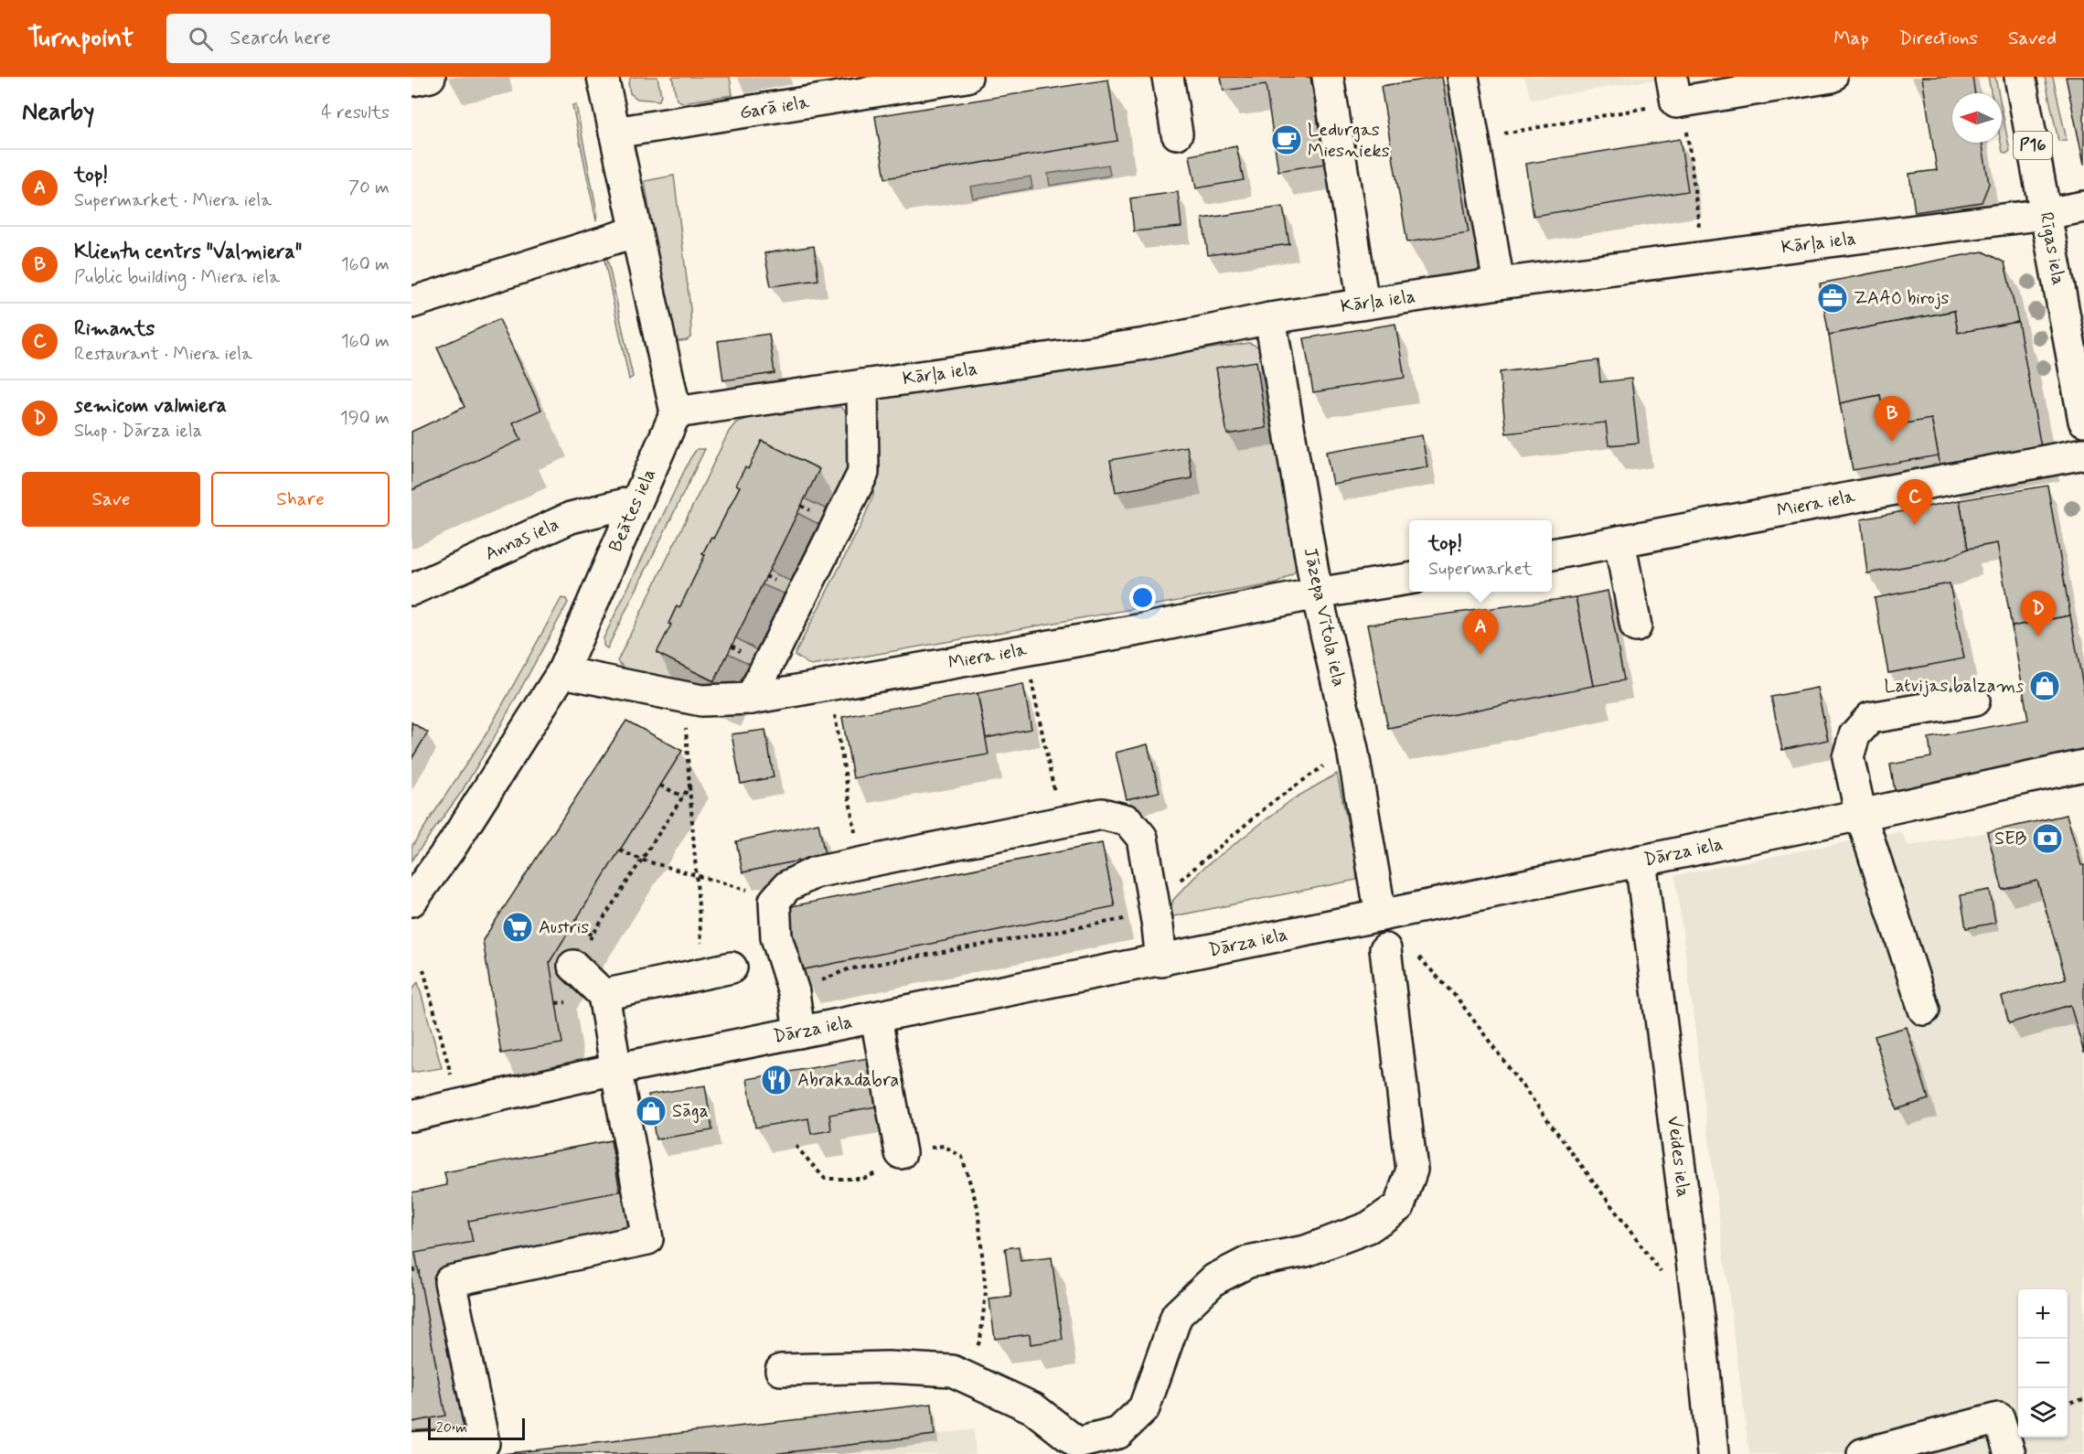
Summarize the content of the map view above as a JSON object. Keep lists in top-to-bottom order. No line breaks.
{"streets":{"street":["Garā iela","P16","Kārļa iela","Rīgas iela","Miera iela","Beātes iela","Annas iela","Jāzepa Vītola iela","Dārza iela","Veides iela"]},"crossings":[["Kārļa iela","Rīgas iela"],["Kārļa iela","Beātes iela"],["Kārļa iela","Jāzepa Vītola iela"],["Miera iela","Beātes iela"],["Miera iela","Jāzepa Vītola iela"],["Beātes iela","Annas iela"],["Jāzepa Vītola iela","Dārza iela"],["Dārza iela","Veides iela"]],"places":{"cafe":["Ledurgas Miesnieks"],"office":["ZAAO birojs"],"shop":["Latvijas balzams","Sāga"],"bank":["SEB"],"supermarket":["Austris"],"restaurant":["Abrakadabra"]},"scale_bar":"20 m","north":"left","page":{"header":"Turnpoint","search":"Search here","nav":["Map","Directions","Saved"],"heading":["Nearby","4 results"],"list":[{"mark":"A","name":"top!","note":"Supermarket · Miera iela","value":"70 m"},{"mark":"B","name":"Klientu centrs \"Valmiera\"","note":"Public building · Miera iela","value":"160 m"},{"mark":"C","name":"Rimants","note":"Restaurant · Miera iela","value":"160 m"},{"mark":"D","name":"semicom valmiera","note":"Shop · Dārza iela","value":"190 m"}],"pins":["B","C","D","A"],"buttons":["Save","Share"],"popup":["top!","Supermarket"],"map_buttons":["+","−"],"scale":"20 m"}}
